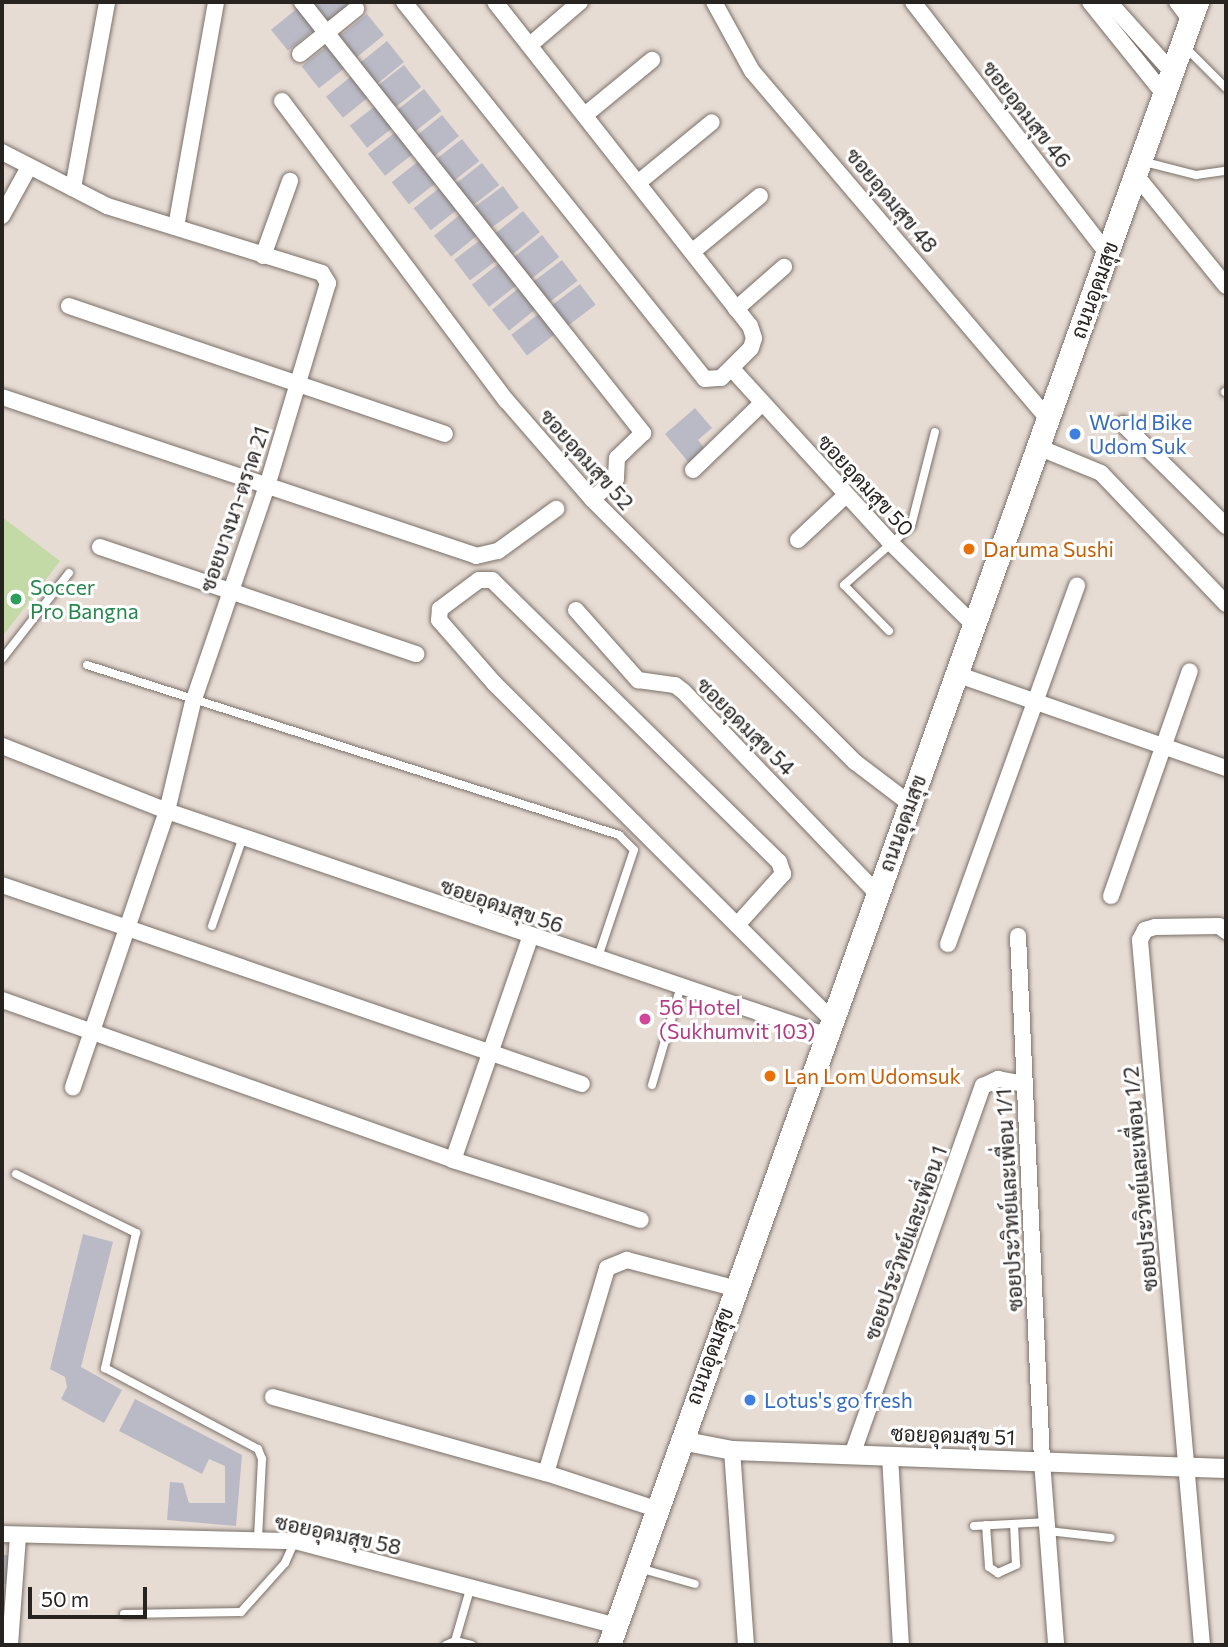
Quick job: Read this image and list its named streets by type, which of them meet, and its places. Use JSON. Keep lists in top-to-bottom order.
{
  "streets": {
    "main road": ["ถนนอุดมสุข"],
    "street": [
      "ซอยอุดมสุข 46",
      "ซอยอุดมสุข 48",
      "ซอยอุดมสุข 52",
      "ซอยอุดมสุข 50",
      "ซอยบางนา-ตราด 21",
      "ซอยอุดมสุข 54",
      "ซอยอุดมสุข 56",
      "ซอยประวิทย์และเพื่อน 1/2",
      "ซอยประวิทย์และเพื่อน 1/1",
      "ซอยประวิทย์และเพื่อน 1",
      "ซอยอุดมสุข 51",
      "ซอยอุดมสุข 58"
    ]
  },
  "crossings": [
    ["ซอยอุดมสุข 46", "ถนนอุดมสุข"],
    ["ซอยอุดมสุข 48", "ถนนอุดมสุข"],
    ["ถนนอุดมสุข", "ซอยอุดมสุข 52"],
    ["ถนนอุดมสุข", "ซอยอุดมสุข 50"],
    ["ถนนอุดมสุข", "ซอยอุดมสุข 54"],
    ["ถนนอุดมสุข", "ซอยอุดมสุข 56"],
    ["ถนนอุดมสุข", "ซอยอุดมสุข 51"],
    ["ถนนอุดมสุข", "ซอยอุดมสุข 58"],
    ["ซอยบางนา-ตราด 21", "ซอยอุดมสุข 56"],
    ["ซอยประวิทย์และเพื่อน 1/2", "ซอยอุดมสุข 51"],
    ["ซอยประวิทย์และเพื่อน 1/1", "ซอยประวิทย์และเพื่อน 1"],
    ["ซอยประวิทย์และเพื่อน 1/1", "ซอยอุดมสุข 51"],
    ["ซอยประวิทย์และเพื่อน 1", "ซอยอุดมสุข 51"]
  ],
  "places": [
    "World Bike Udom Suk",
    "Daruma Sushi",
    "Soccer Pro Bangna",
    "56 Hotel (Sukhumvit 103)",
    "Lan Lom Udomsuk",
    "Lotus's go fresh"
  ],
  "scale_bar": "50 m"
}
